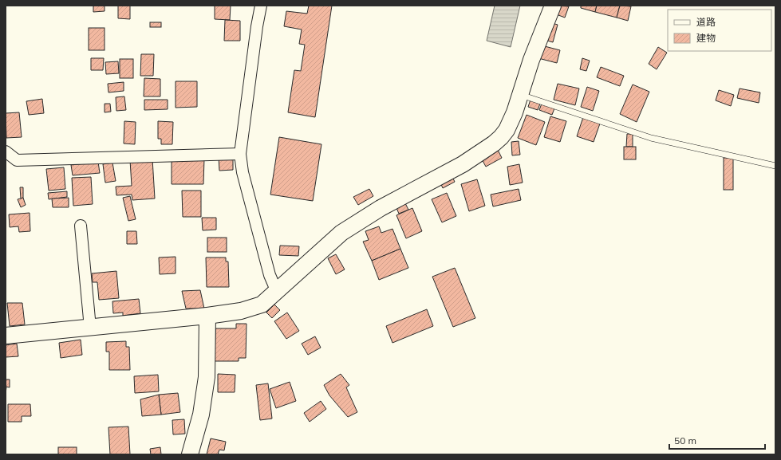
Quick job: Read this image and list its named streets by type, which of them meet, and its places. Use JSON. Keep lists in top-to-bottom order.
{
  "legend": ["道路", "建物"],
  "scale_bar": "50 m"
}
